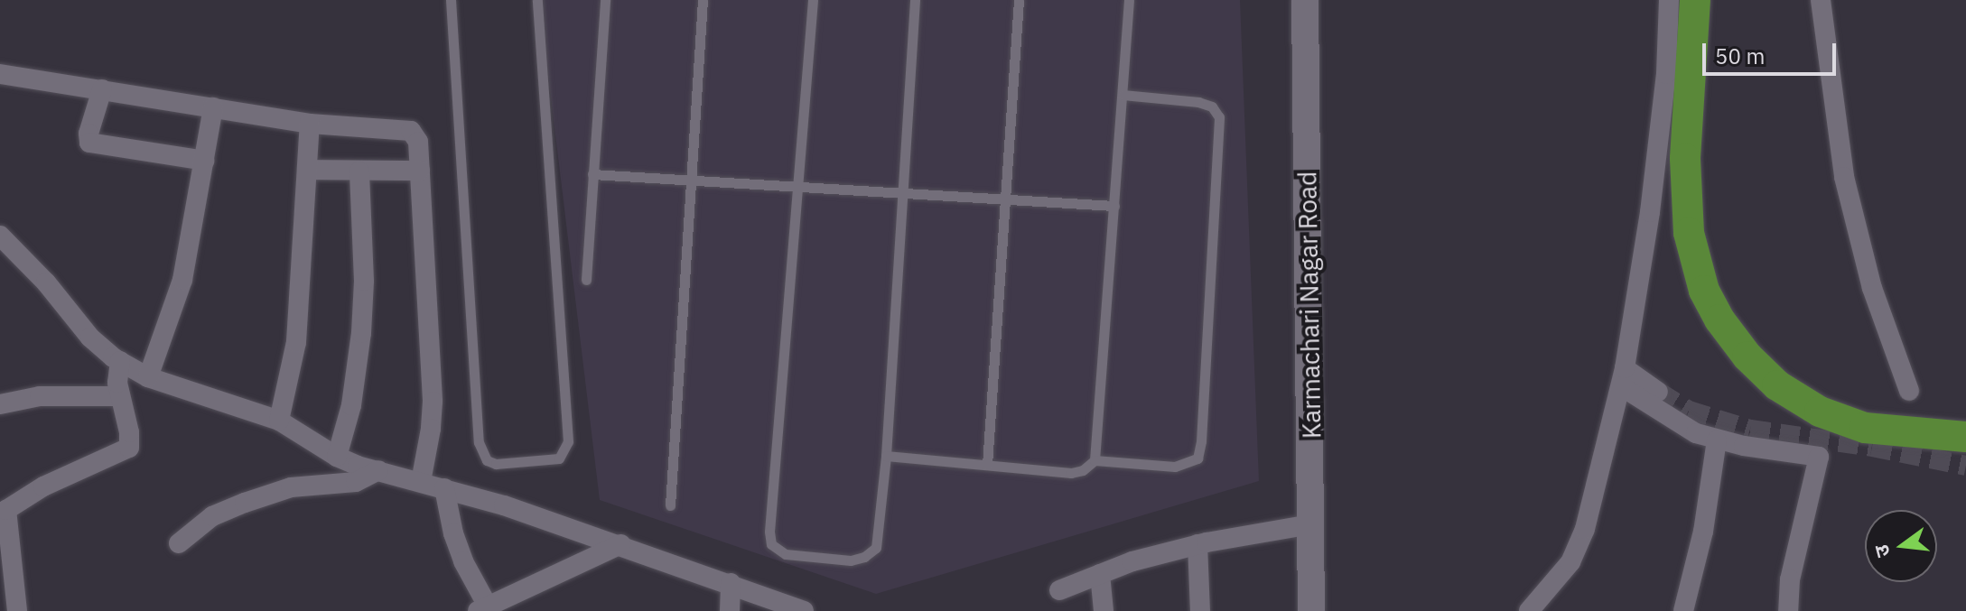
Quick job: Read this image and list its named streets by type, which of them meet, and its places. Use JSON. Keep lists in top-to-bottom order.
{
  "streets": {
    "street": ["Karmachari Nagar Road"]
  },
  "scale_bar": "50 m",
  "north": "left"
}
